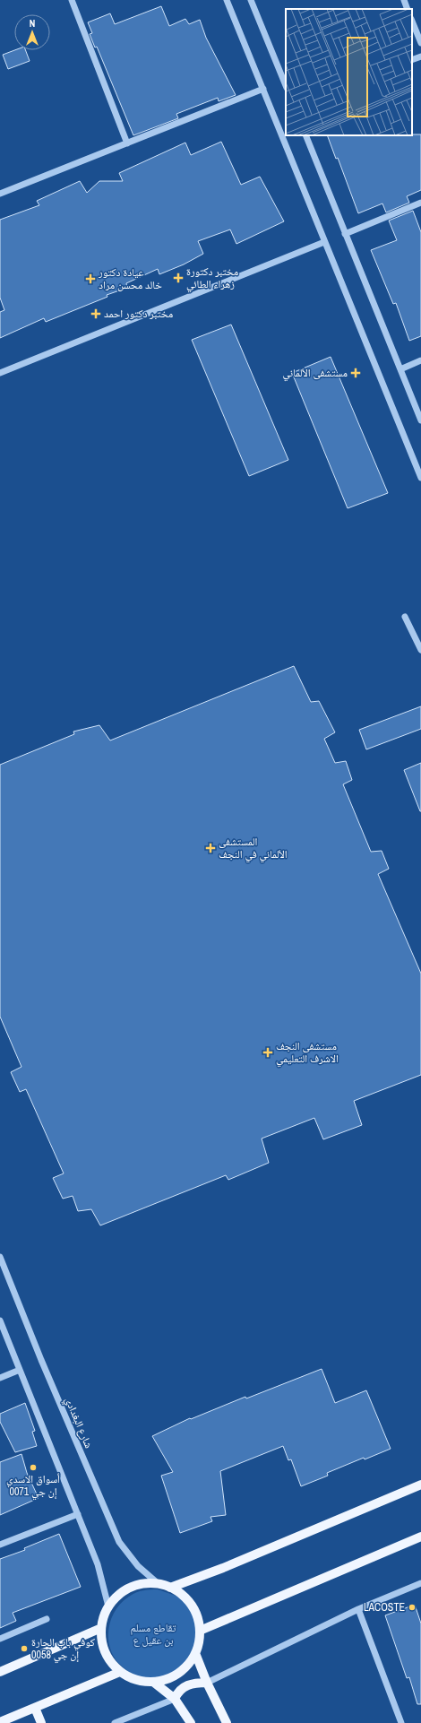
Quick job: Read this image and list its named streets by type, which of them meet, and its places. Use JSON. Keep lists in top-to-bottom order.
{
  "streets": {
    "street": ["شارع البغدادي"]
  },
  "parks": ["تقاطع مسلم بن عقيل ع"],
  "places": {
    "health": [
      "مختبر دكتورة زهراء الطائي",
      "عيادة دكتور خالد محسن مراد",
      "مختبر دكتور احمد",
      "مستشفى الألماني",
      "المستشفى الألماني في النجف",
      "مستشفى النجف الاشرف التعليمي"
    ],
    "other": ["أسواق الاسدي إن جي 0071", "LACOSTE", "كوفي باب الحارة إن جي 0058"]
  },
  "north": "top"
}
